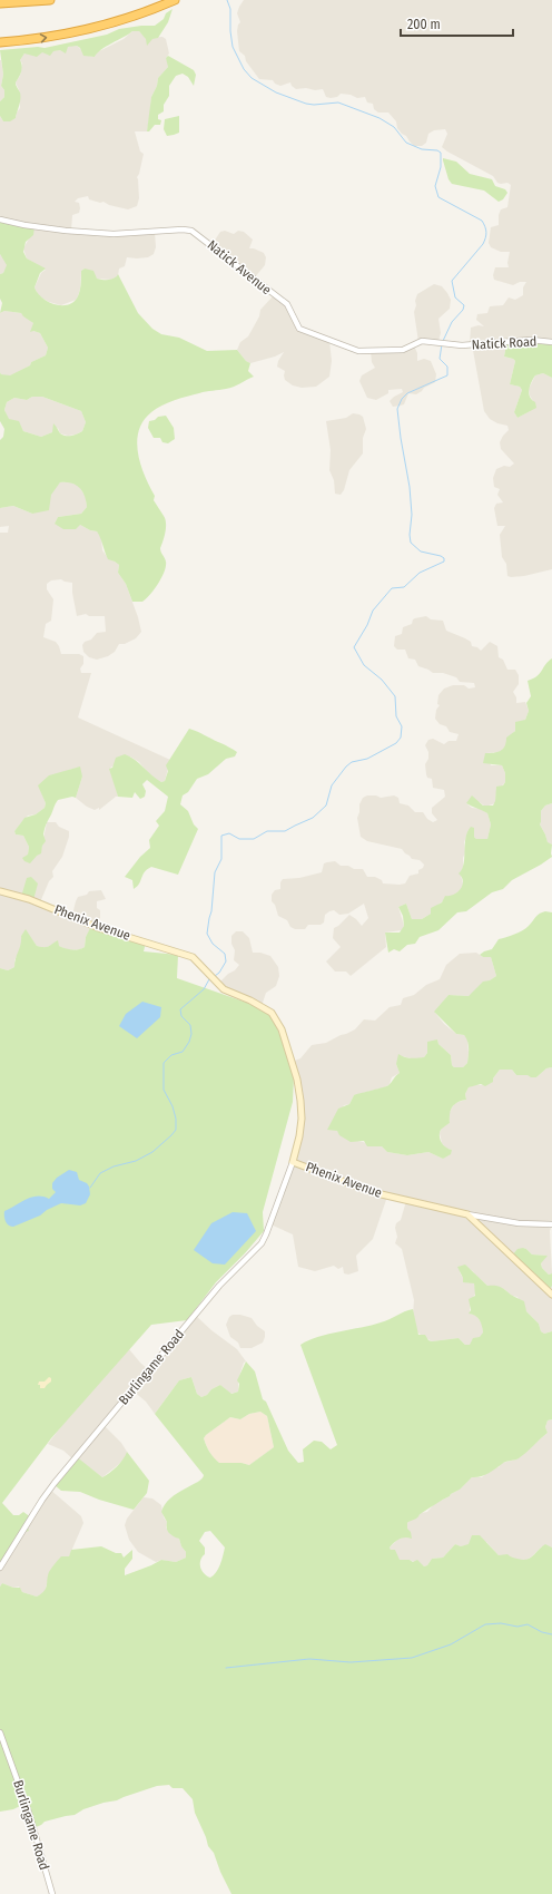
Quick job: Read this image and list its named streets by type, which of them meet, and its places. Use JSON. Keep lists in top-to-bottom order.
{
  "streets": {
    "main road": ["Phenix Avenue"],
    "street": ["Natick Avenue", "Natick Road", "Burlingame Road"]
  },
  "crossings": [
    ["Natick Avenue", "Natick Road"],
    ["Phenix Avenue", "Burlingame Road"]
  ],
  "scale_bar": "200 m"
}
